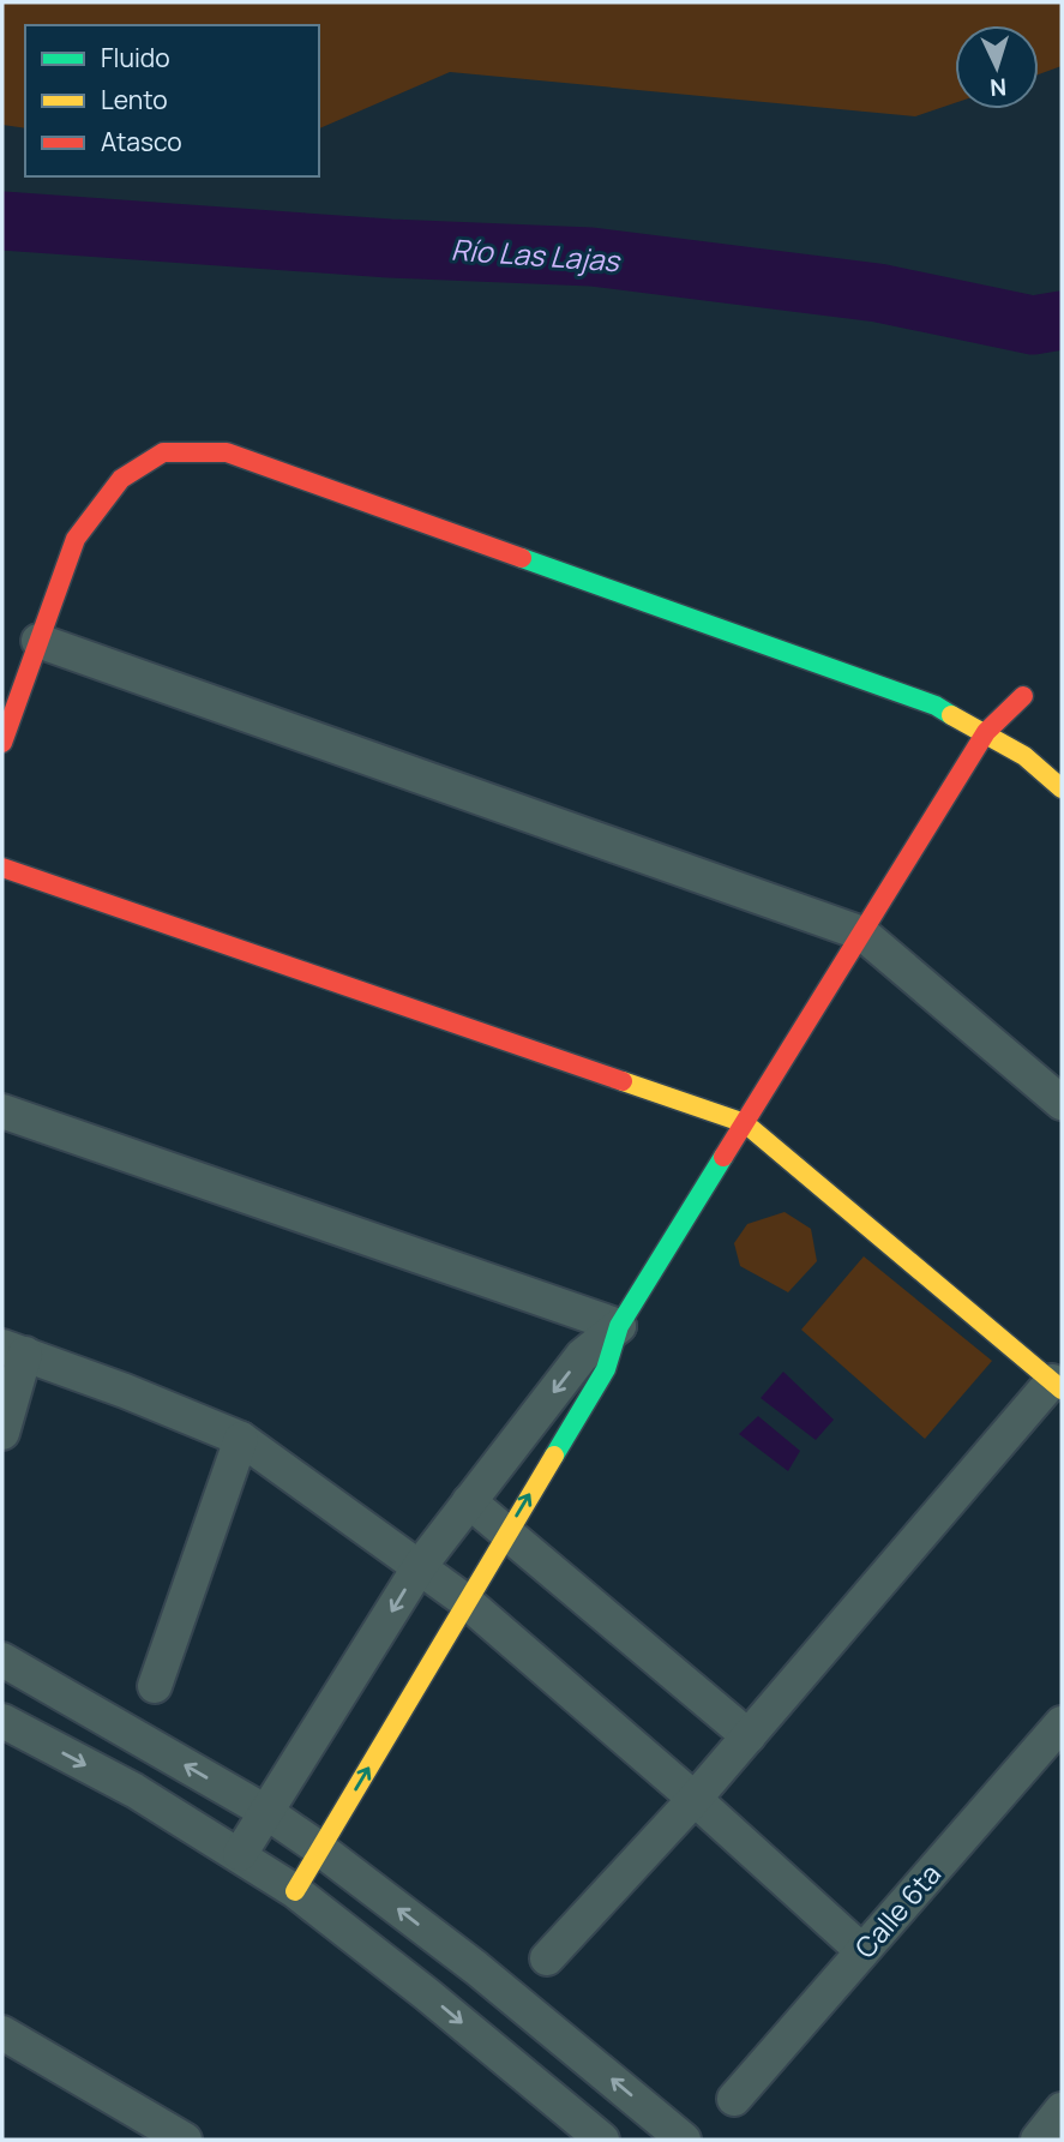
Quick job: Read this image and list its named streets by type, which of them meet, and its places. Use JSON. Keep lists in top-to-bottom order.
{
  "streets": {
    "street": ["Calle 6ta"]
  },
  "water": ["Río Las Lajas"],
  "legend": ["Fluido", "Lento", "Atasco"],
  "north": "bottom"
}
